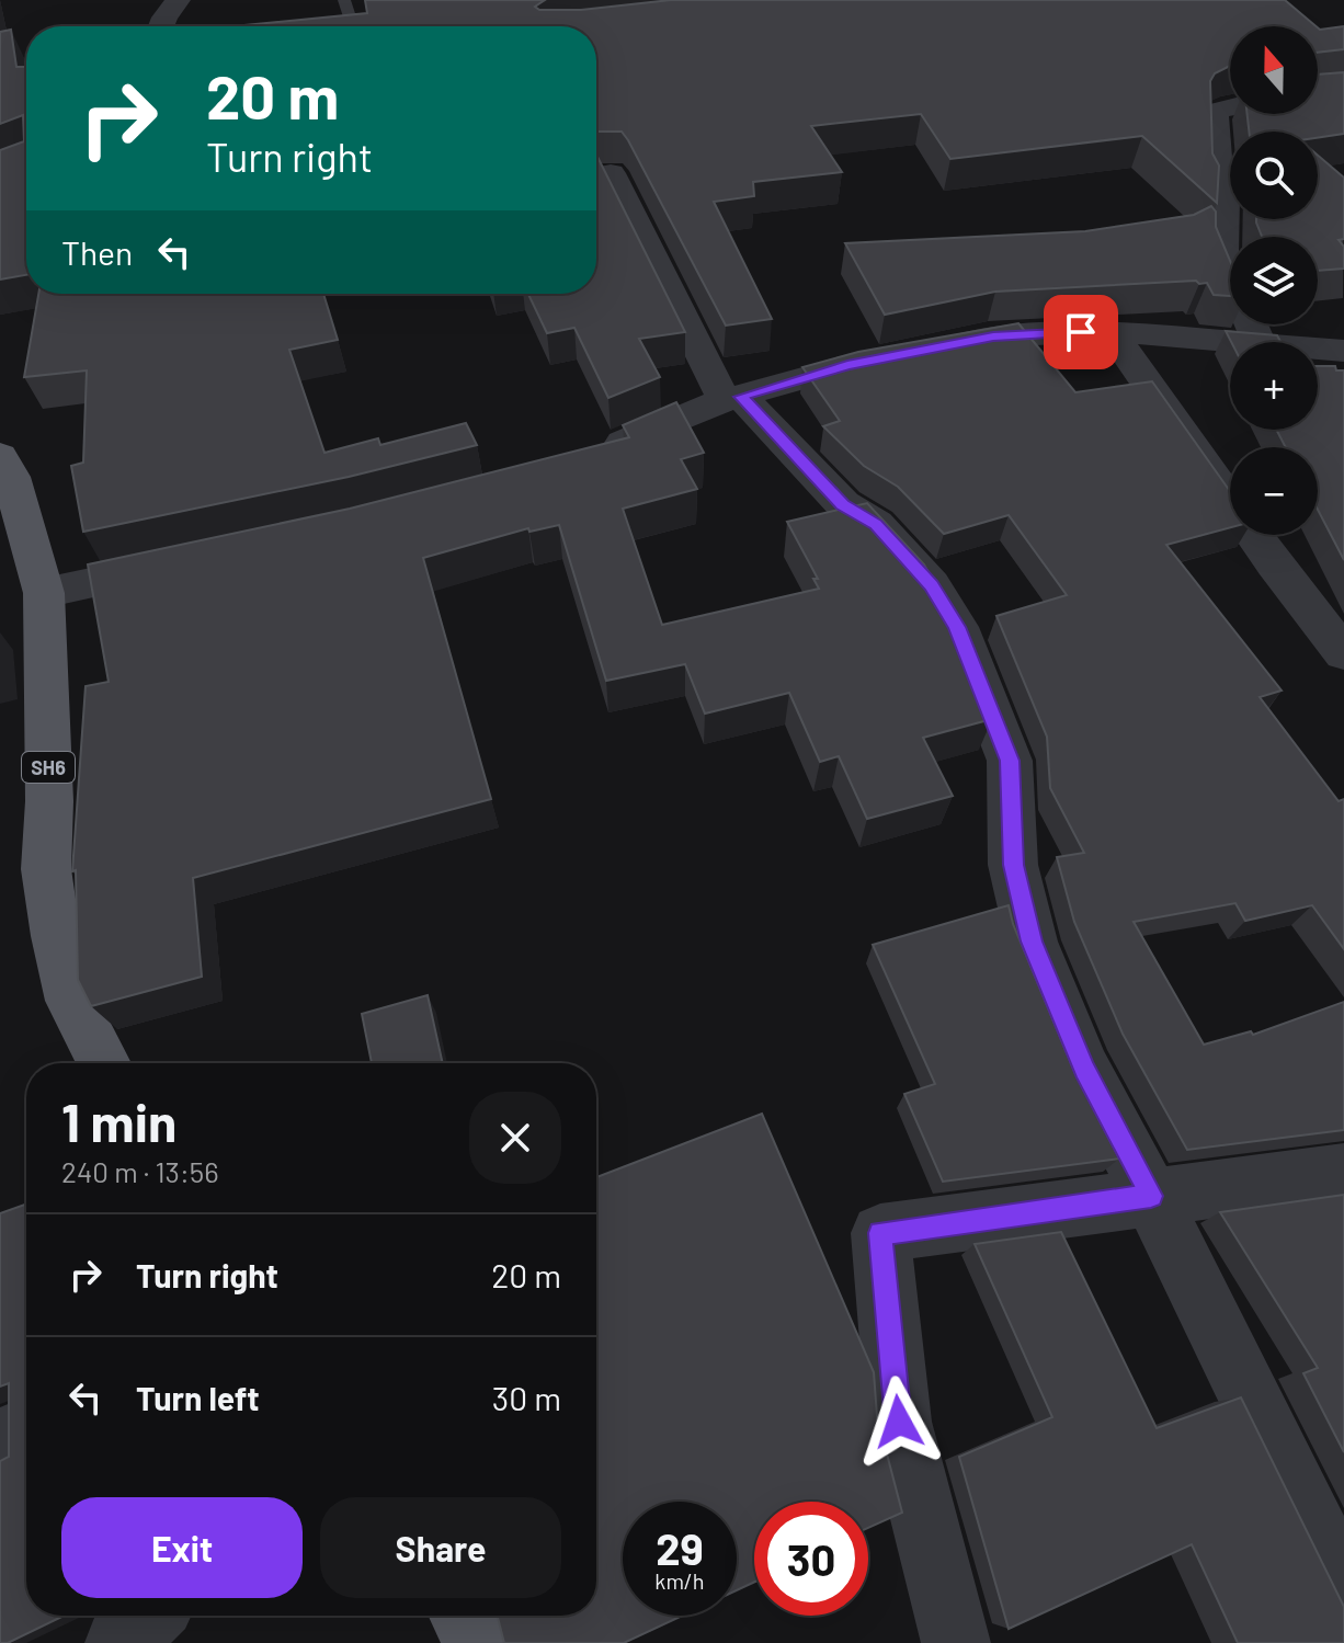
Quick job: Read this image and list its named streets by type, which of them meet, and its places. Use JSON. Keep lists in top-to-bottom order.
{
  "streets": {
    "main road": ["SH6"]
  },
  "north": "top",
  "page": {
    "map_buttons": ["+", "−"],
    "turn": ["20 m", "Turn right"],
    "then": "Then",
    "heading": ["1 min", "240 m · 13:56"],
    "list": [
      {
        "name": "Turn right",
        "value": "20 m"
      },
      {
        "name": "Turn left",
        "value": "30 m"
      }
    ],
    "buttons": ["Exit", "Share"],
    "speed": "29 km/h",
    "limit": "30"
  }
}
